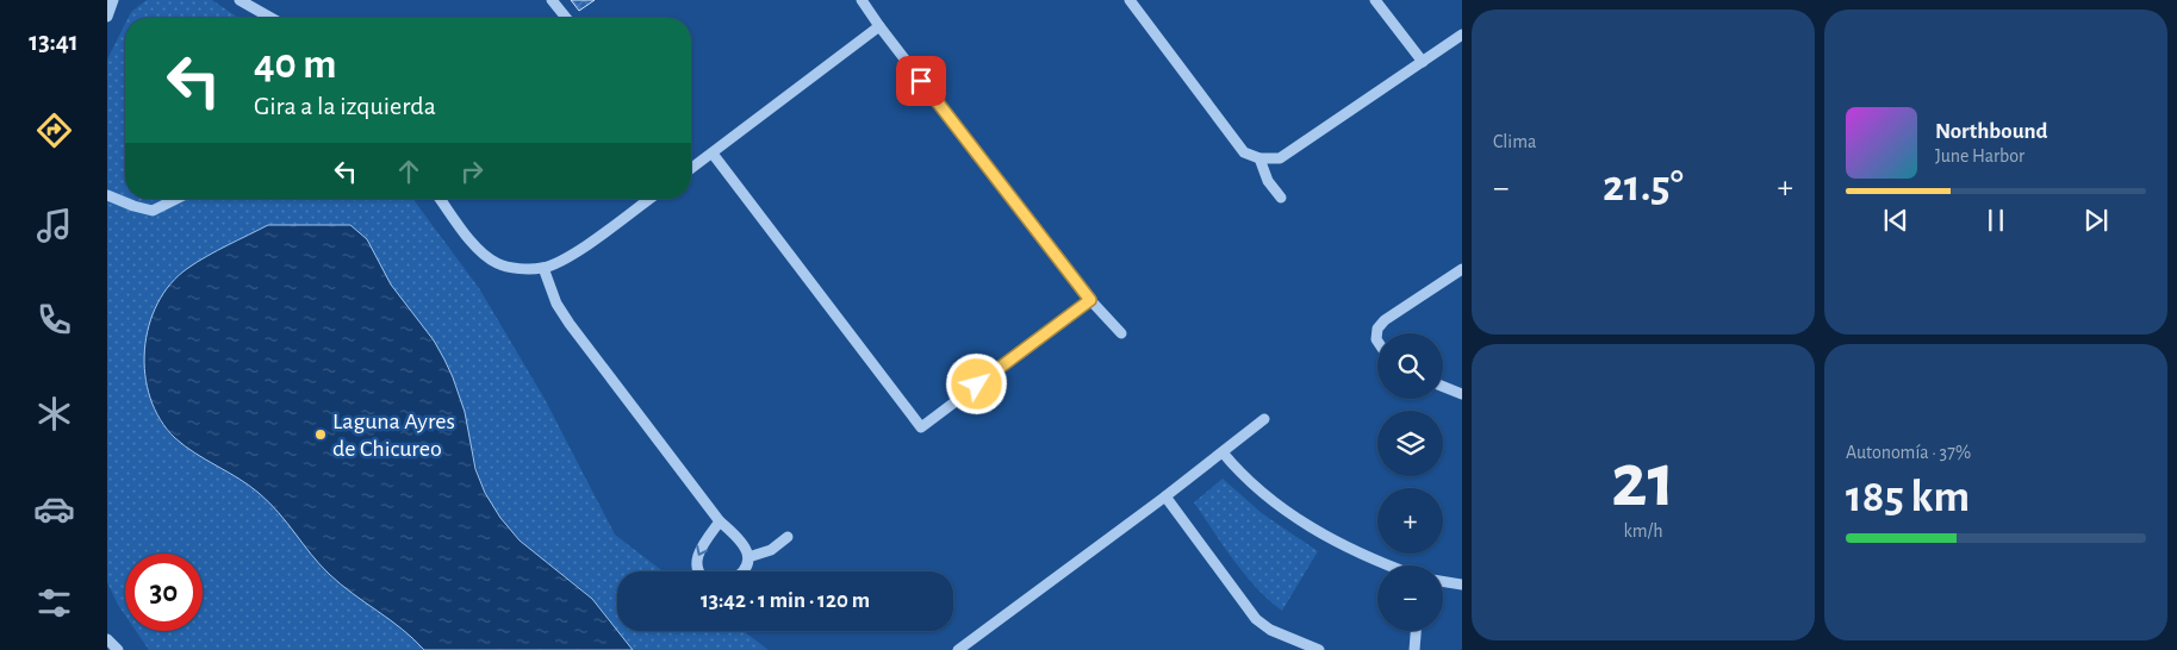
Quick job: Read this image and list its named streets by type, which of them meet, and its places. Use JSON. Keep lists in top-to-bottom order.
{
  "places": ["Laguna Ayres de Chicureo"],
  "page": {
    "tabs": "13:41",
    "tile": [
      "Clima",
      ["21", "km/h"],
      ["Autonomía · 37%", "185 km"]
    ],
    "turn": ["40 m", "Gira a la izquierda"],
    "song": ["Northbound", "June Harbor"],
    "heat": ["−", "21.5°", "+"],
    "map_buttons": ["+", "−"],
    "limit": "30",
    "trip": "13:42 · 1 min · 120 m"
  }
}
